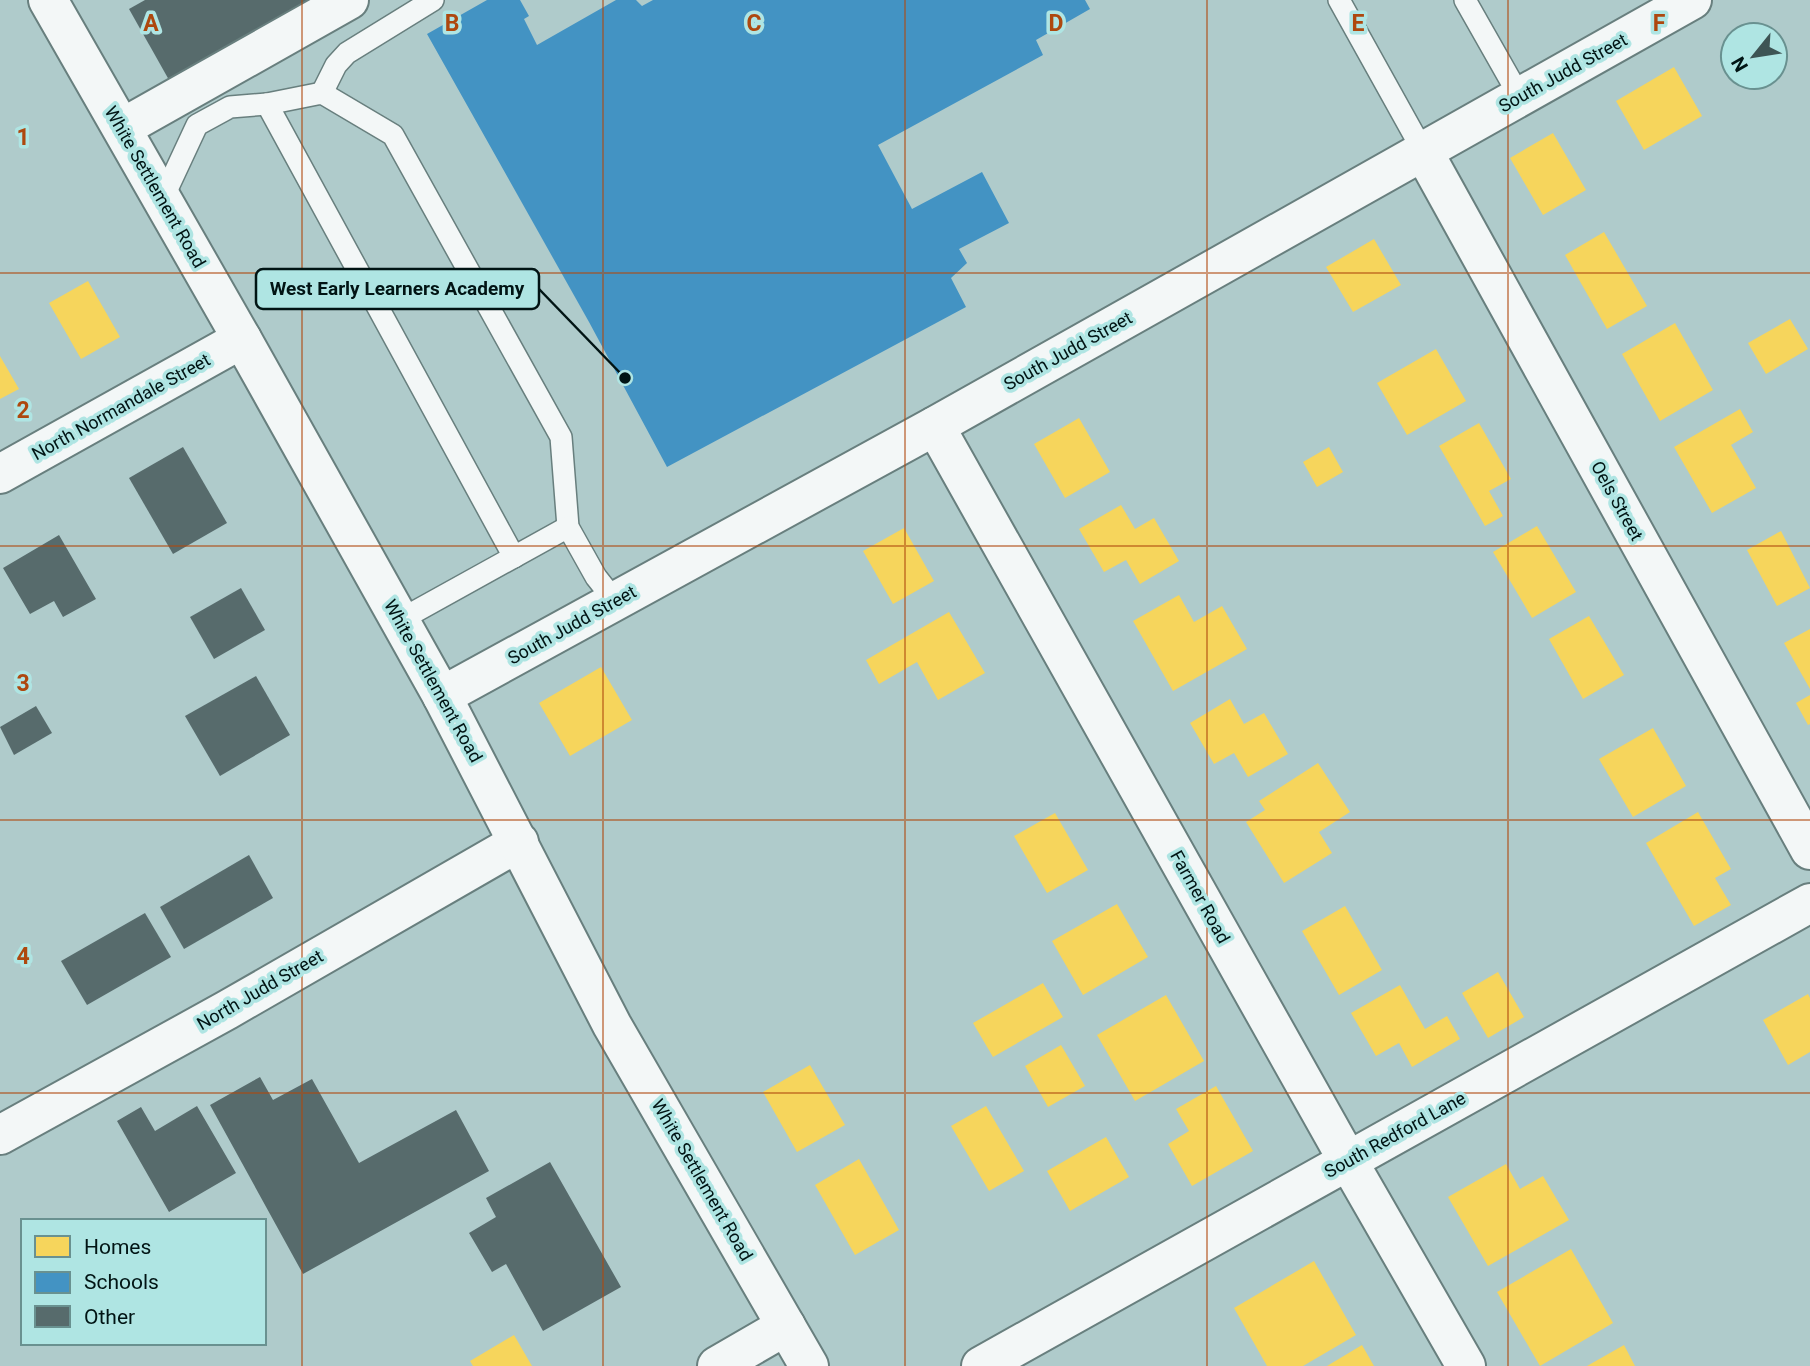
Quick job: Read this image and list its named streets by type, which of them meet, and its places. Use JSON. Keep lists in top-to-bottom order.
{
  "streets": {
    "street": [
      "South Judd Street",
      "White Settlement Road",
      "North Normandale Street",
      "Oels Street",
      "Farmer Road",
      "North Judd Street",
      "South Redford Lane"
    ]
  },
  "crossings": [
    ["South Judd Street", "White Settlement Road"],
    ["South Judd Street", "Oels Street"],
    ["South Judd Street", "Farmer Road"],
    ["White Settlement Road", "North Normandale Street"],
    ["White Settlement Road", "North Judd Street"],
    ["Farmer Road", "South Redford Lane"]
  ],
  "places": ["West Early Learners Academy"],
  "legend": ["Homes", "Schools", "Other"],
  "north": "bottom left",
  "grid": {
    "columns": [
      "A",
      "B",
      "C",
      "D",
      "E",
      "F"
    ],
    "rows": [
      "1",
      "2",
      "3",
      "4"
    ]
  }
}
